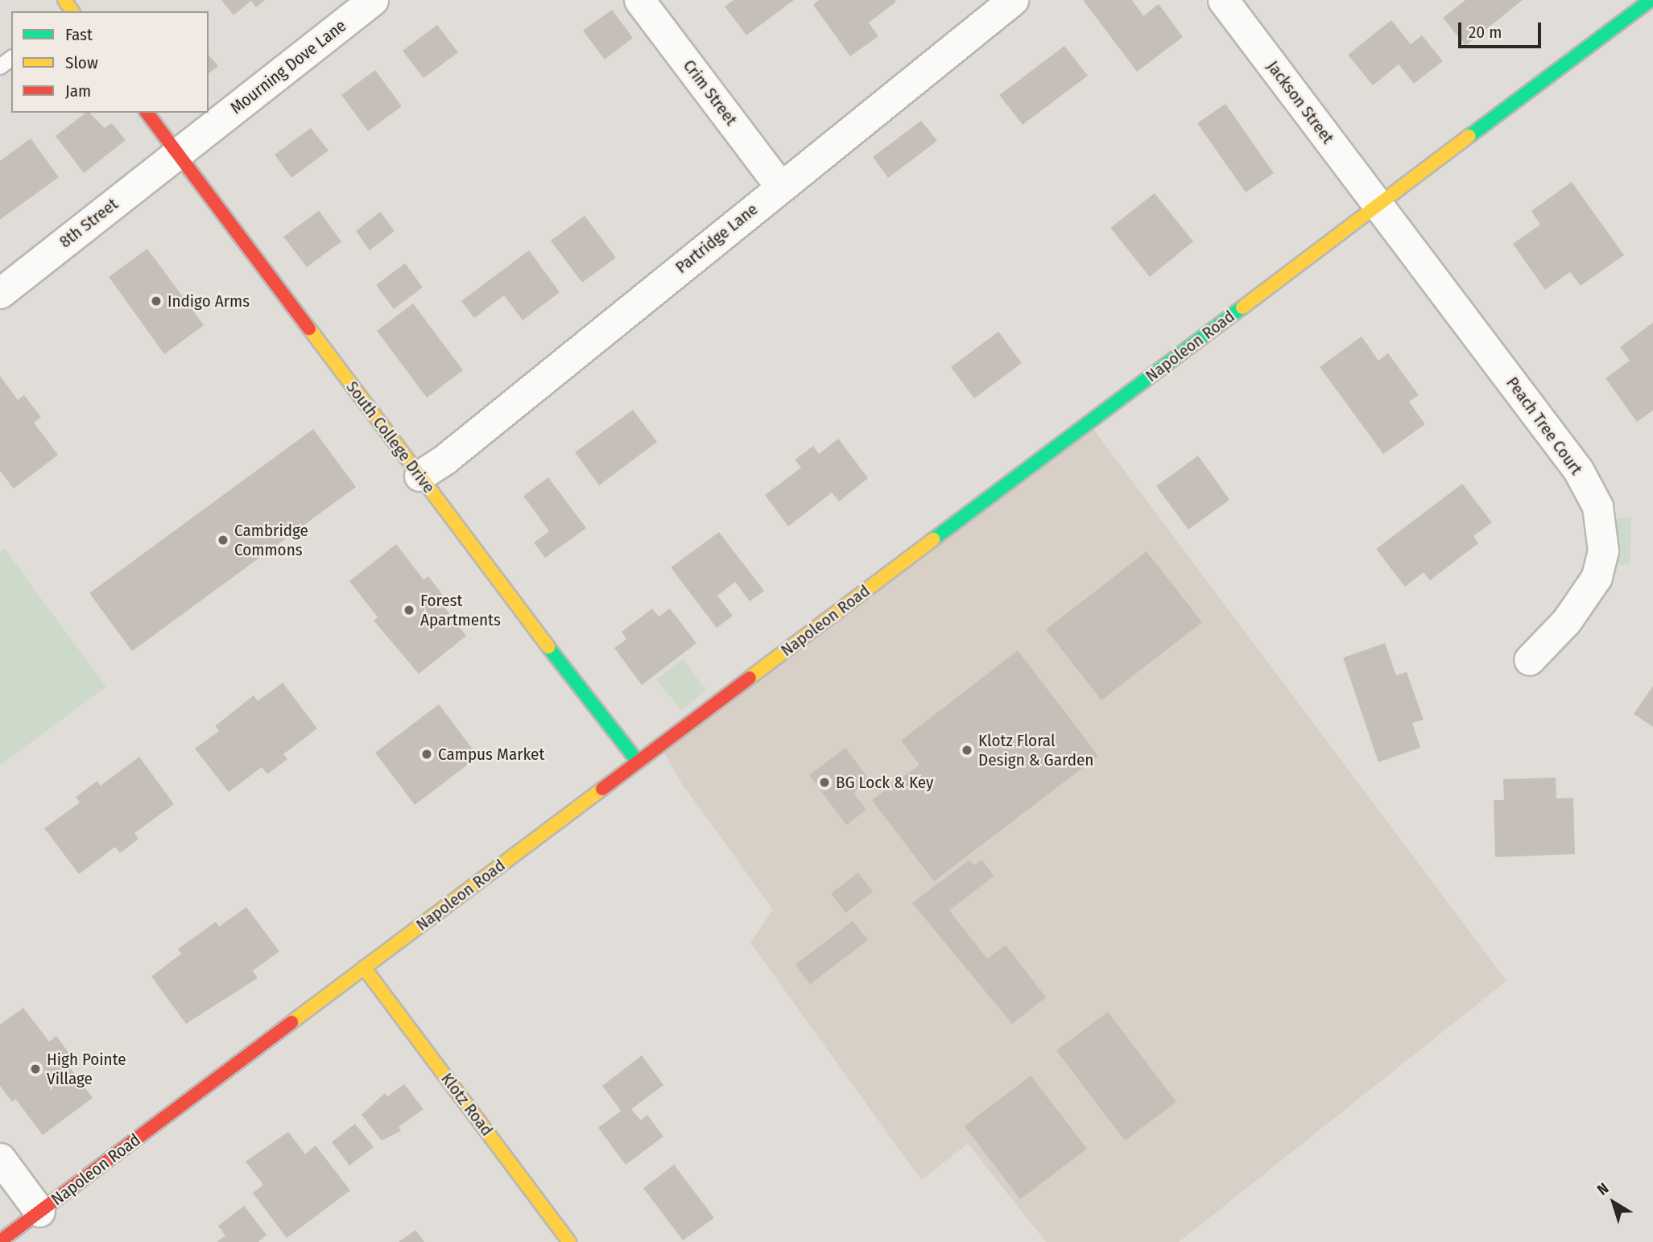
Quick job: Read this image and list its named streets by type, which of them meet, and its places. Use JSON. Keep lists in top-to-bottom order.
{
  "streets": {
    "main road": ["Napoleon Road", "South College Drive", "Klotz Road"],
    "street": [
      "Mourning Dove Lane",
      "Crim Street",
      "Jackson Street",
      "8th Street",
      "Partridge Lane",
      "Peach Tree Court"
    ]
  },
  "crossings": [
    ["Mourning Dove Lane", "8th Street"],
    ["Mourning Dove Lane", "South College Drive"],
    ["Crim Street", "Partridge Lane"],
    ["Jackson Street", "Napoleon Road"],
    ["Jackson Street", "Peach Tree Court"],
    ["8th Street", "South College Drive"],
    ["Partridge Lane", "South College Drive"],
    ["Napoleon Road", "Peach Tree Court"],
    ["Napoleon Road", "South College Drive"],
    ["Napoleon Road", "Klotz Road"]
  ],
  "places": [
    "Indigo Arms",
    "Cambridge Commons",
    "Forest Apartments",
    "Klotz Floral Design & Garden",
    "Campus Market",
    "BG Lock & Key",
    "High Pointe Village"
  ],
  "legend": ["Fast", "Slow", "Jam"],
  "scale_bar": "20 m",
  "north": "top left"
}
